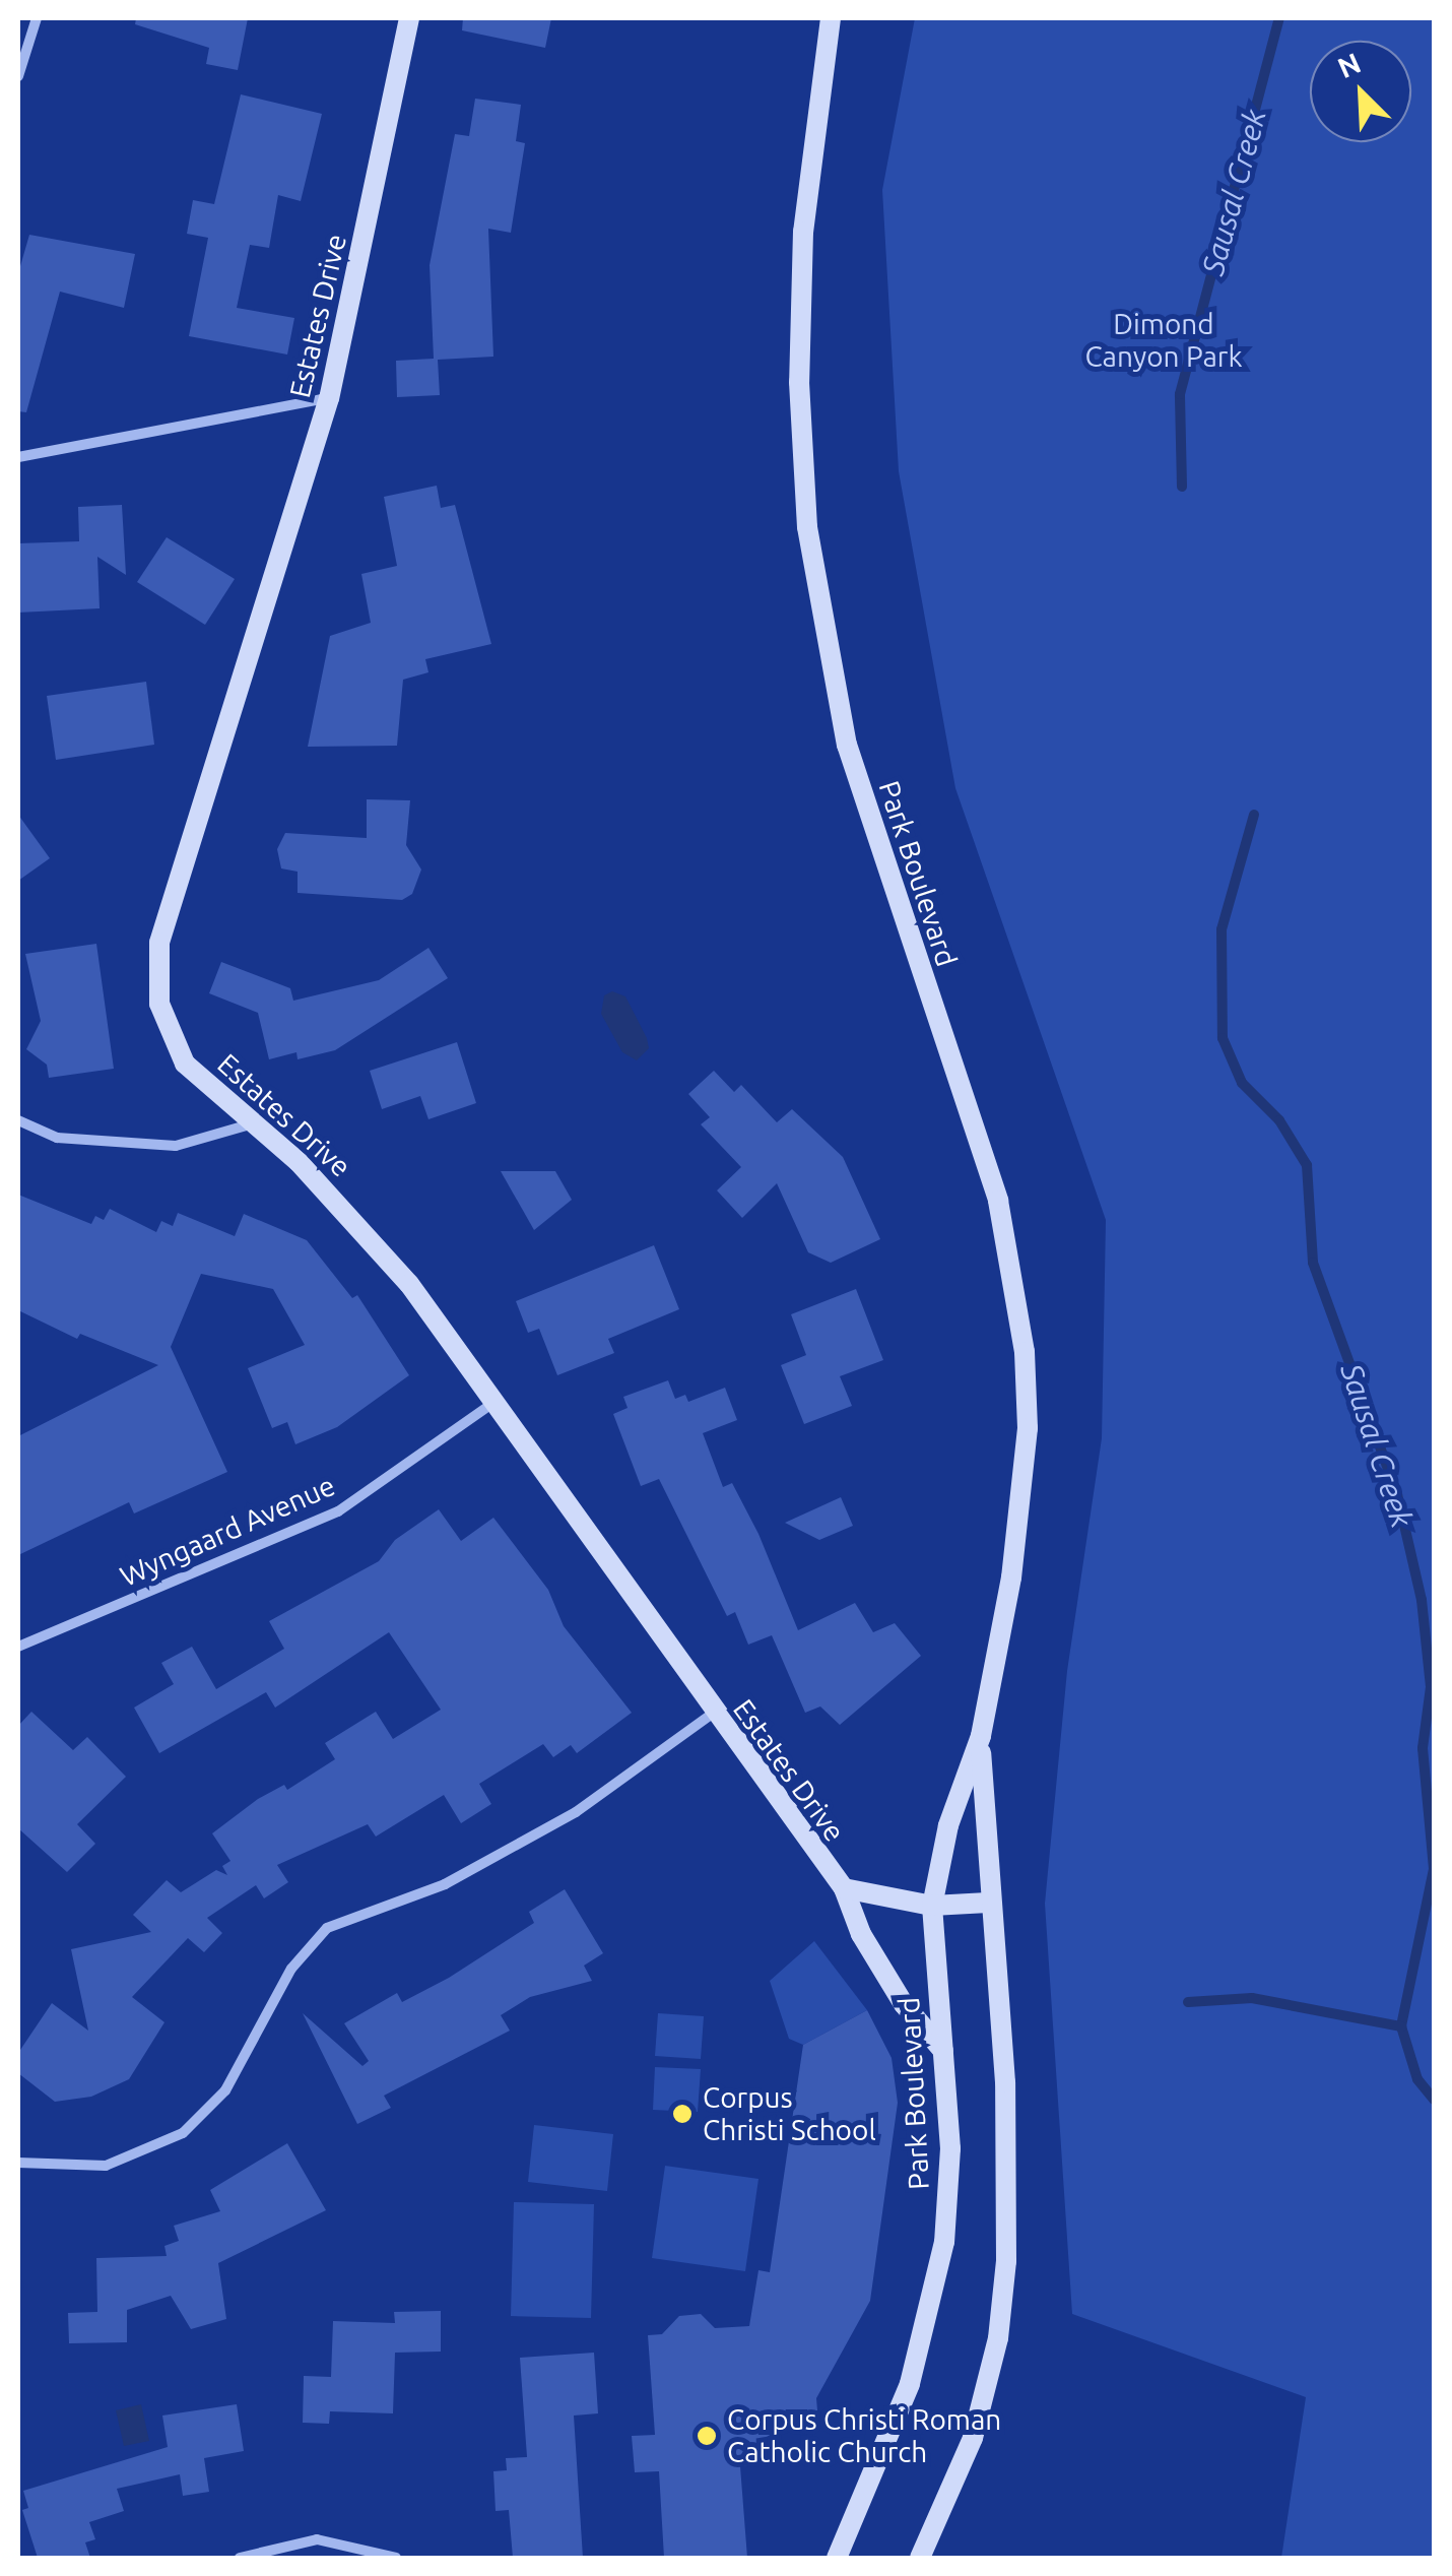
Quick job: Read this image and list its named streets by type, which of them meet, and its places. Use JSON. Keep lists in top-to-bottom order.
{
  "streets": {
    "main road": ["Estates Drive", "Park Boulevard"],
    "street": ["Wyngaard Avenue"]
  },
  "crossings": [
    ["Estates Drive", "Park Boulevard"],
    ["Estates Drive", "Wyngaard Avenue"]
  ],
  "water": ["Sausal Creek"],
  "parks": ["Dimond Canyon Park"],
  "places": ["Corpus Christi School", "Corpus Christi Roman Catholic Church"],
  "north": "top left"
}
